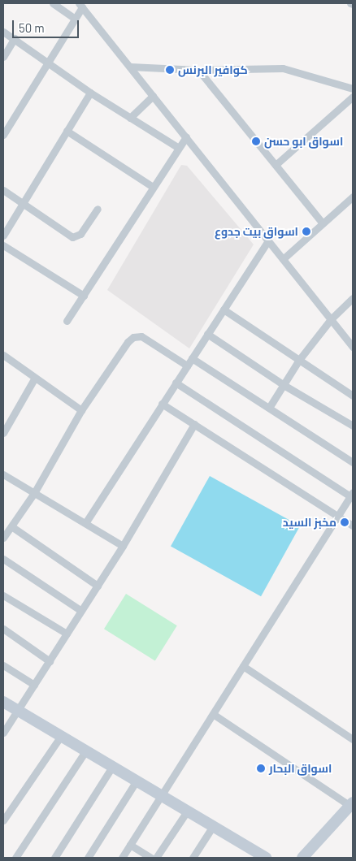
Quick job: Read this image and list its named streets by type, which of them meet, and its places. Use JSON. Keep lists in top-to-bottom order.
{
  "places": [
    "كوافير البرنس",
    "اسواق ابو حسن",
    "اسواق بيت جدوع",
    "مخبز السيد",
    "اسواق البحار"
  ],
  "scale_bar": "50 m"
}
